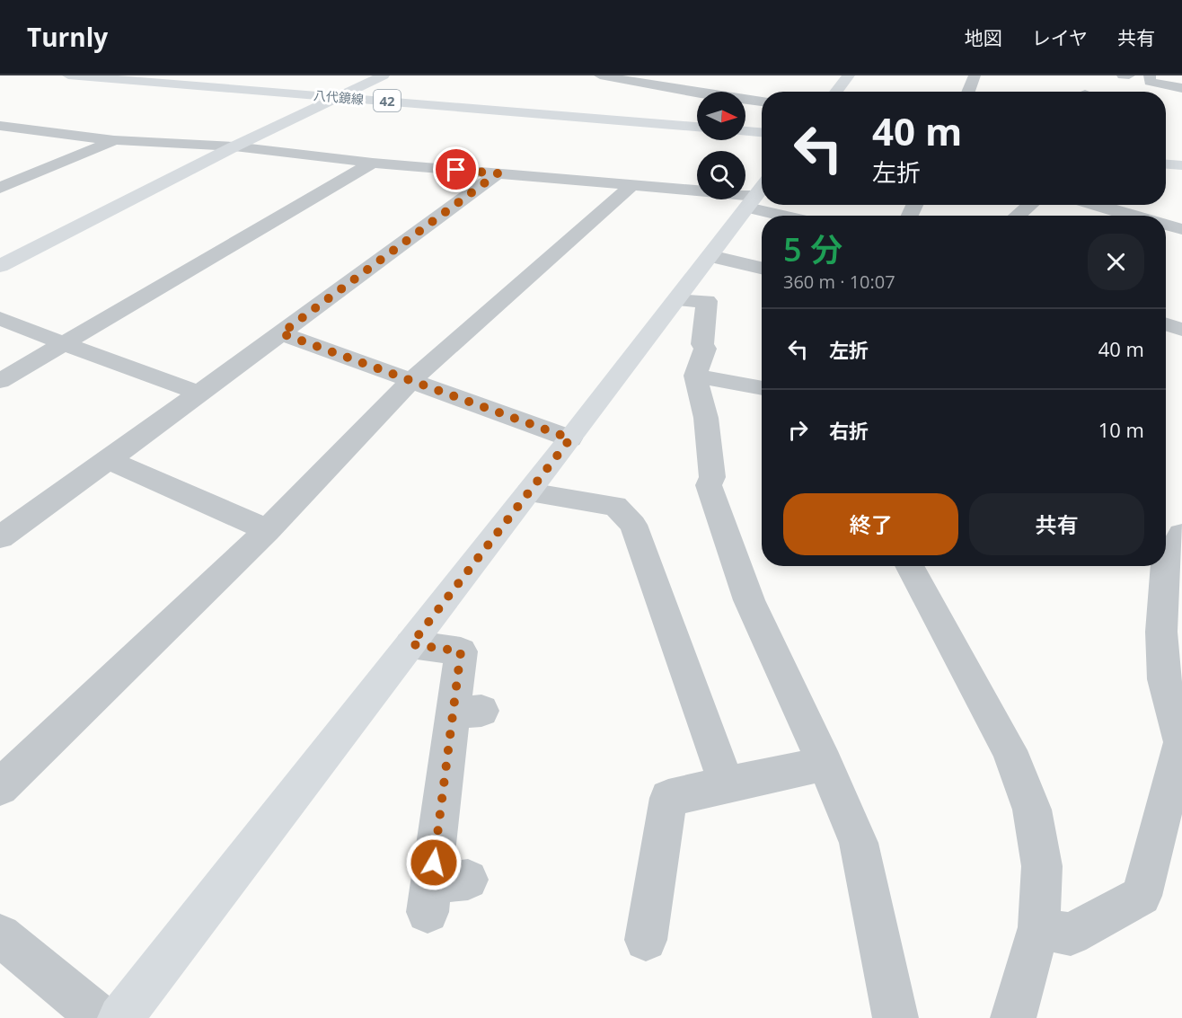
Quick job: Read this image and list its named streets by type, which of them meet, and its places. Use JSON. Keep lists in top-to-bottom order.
{
  "streets": {
    "street": ["八代鏡線", "42"]
  },
  "north": "right",
  "page": {
    "header": "Turnly",
    "nav": ["地図", "レイヤ", "共有"],
    "turn": ["40 m", "左折"],
    "heading": ["5 分", "360 m · 10:07"],
    "list": [
      {
        "name": "左折",
        "value": "40 m"
      },
      {
        "name": "右折",
        "value": "10 m"
      }
    ],
    "buttons": ["終了", "共有"]
  }
}
